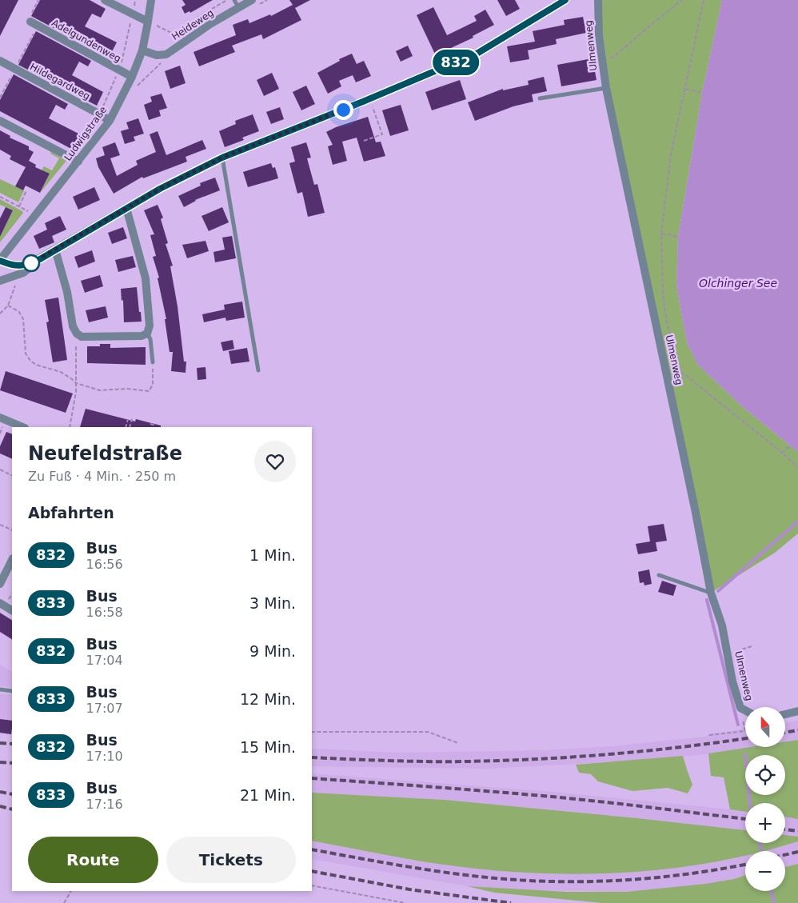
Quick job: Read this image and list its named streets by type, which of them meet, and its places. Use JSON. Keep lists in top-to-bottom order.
{
  "streets": {
    "street": [
      "Heideweg",
      "Adelgundenweg",
      "Ulmenweg",
      "Hildegardweg",
      "Ludwigstraße"
    ]
  },
  "crossings": [
    ["Heideweg", "Ludwigstraße"],
    ["Adelgundenweg", "Ludwigstraße"],
    ["Hildegardweg", "Ludwigstraße"]
  ],
  "water": ["Olchinger See"],
  "lines": ["bus line 832"],
  "north": "top",
  "page": {
    "on_map": "832",
    "heading": [
      ["Neufeldstraße", "Zu Fuß · 4 Min. · 250 m"],
      "Abfahrten"
    ],
    "list": [
      {
        "mark": "832",
        "name": "Bus",
        "note": "16:56",
        "value": "1 Min."
      },
      {
        "mark": "833",
        "name": "Bus",
        "note": "16:58",
        "value": "3 Min."
      },
      {
        "mark": "832",
        "name": "Bus",
        "note": "17:04",
        "value": "9 Min."
      },
      {
        "mark": "833",
        "name": "Bus",
        "note": "17:07",
        "value": "12 Min."
      },
      {
        "mark": "832",
        "name": "Bus",
        "note": "17:10",
        "value": "15 Min."
      },
      {
        "mark": "833",
        "name": "Bus",
        "note": "17:16",
        "value": "21 Min."
      }
    ],
    "map_buttons": ["+", "−"],
    "buttons": ["Route", "Tickets"]
  }
}
